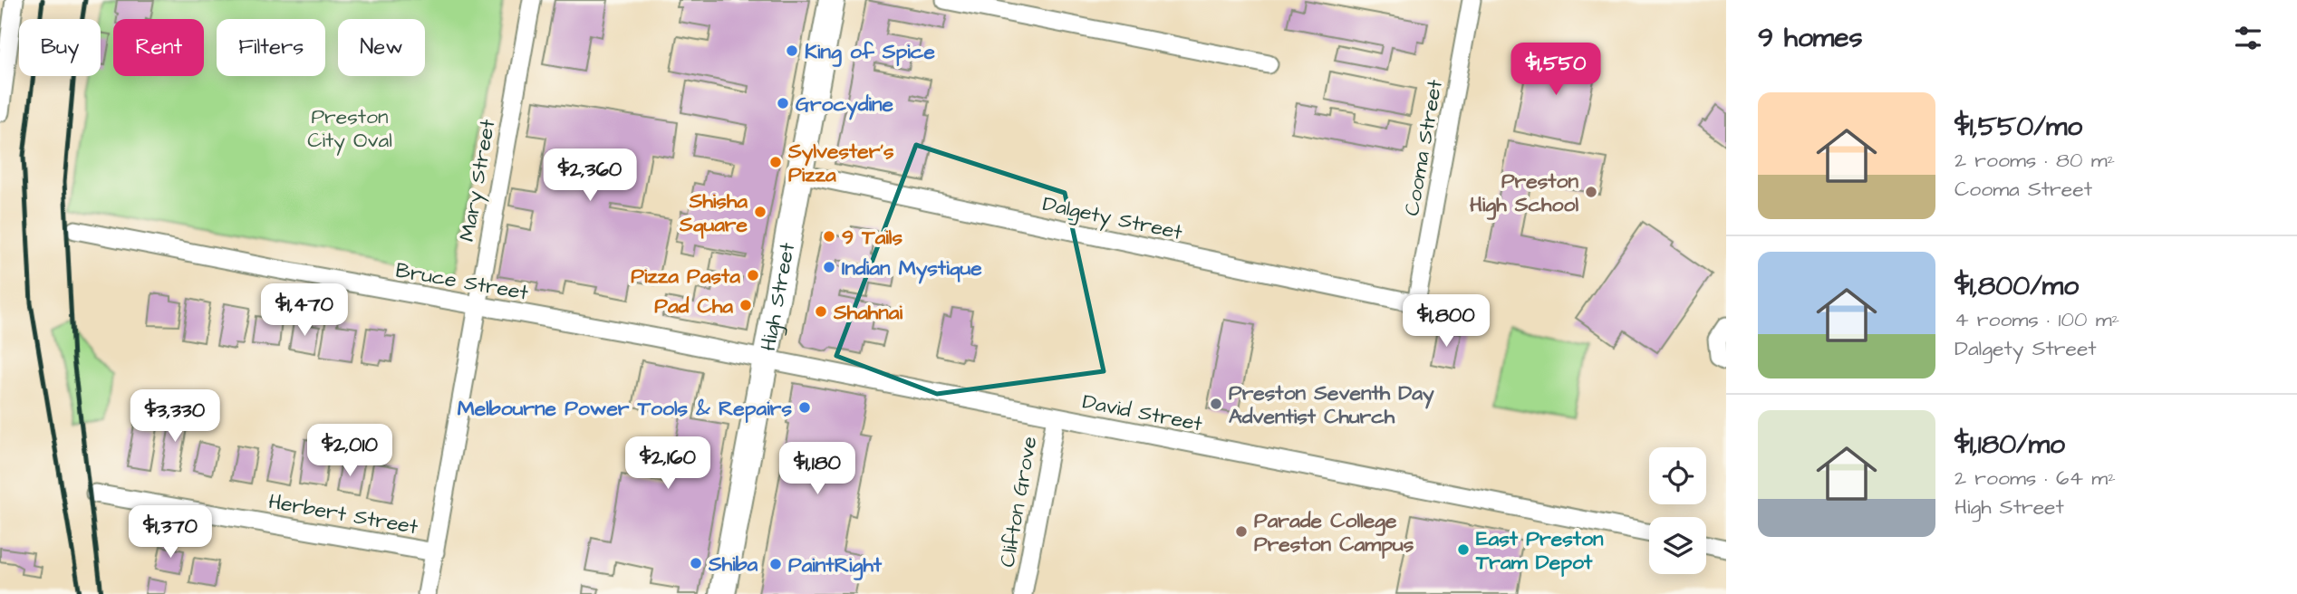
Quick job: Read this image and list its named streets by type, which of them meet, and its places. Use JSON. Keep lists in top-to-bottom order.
{
  "streets": {
    "main road": ["High Street"],
    "street": [
      "Cooma Street",
      "Mary Street",
      "Dalgety Street",
      "Bruce Street",
      "David Street",
      "Clifton Grove",
      "Herbert Street"
    ]
  },
  "crossings": [
    ["Cooma Street", "Dalgety Street"],
    ["Mary Street", "Bruce Street"],
    ["Mary Street", "Herbert Street"],
    ["Dalgety Street", "High Street"],
    ["Bruce Street", "High Street"],
    ["Bruce Street", "David Street"],
    ["High Street", "David Street"],
    ["David Street", "Clifton Grove"]
  ],
  "parks": ["Preston City Oval"],
  "places": [
    "King of Spice",
    "Grocydine",
    "Sylvester’s Pizza",
    "Preston High School",
    "Shisha Square",
    "9 Tails",
    "Indian Mystique",
    "Pizza Pasta",
    "Pad Cha",
    "Shahnai",
    "Preston Seventh Day Adventist Church",
    "Melbourne Power Tools & Repairs",
    "Parade College Preston Campus",
    "East Preston Tram Depot",
    "Shiba",
    "PaintRight"
  ],
  "page": {
    "heading": "9 homes",
    "chip": [
      "Buy",
      "Rent",
      "Filters",
      "New"
    ],
    "price": [
      "$1,550",
      "$2,360",
      "$1,470",
      "$1,800",
      "$3,330",
      "$2,010",
      "$2,160",
      "$1,180",
      "$1,370"
    ],
    "list": [
      {
        "name": "$1,550/mo",
        "note": "2 rooms · 80 m² · Cooma Street"
      },
      {
        "name": "$1,800/mo",
        "note": "4 rooms · 100 m² · Dalgety Street"
      },
      {
        "name": "$1,180/mo",
        "note": "2 rooms · 64 m² · High Street"
      }
    ]
  }
}
